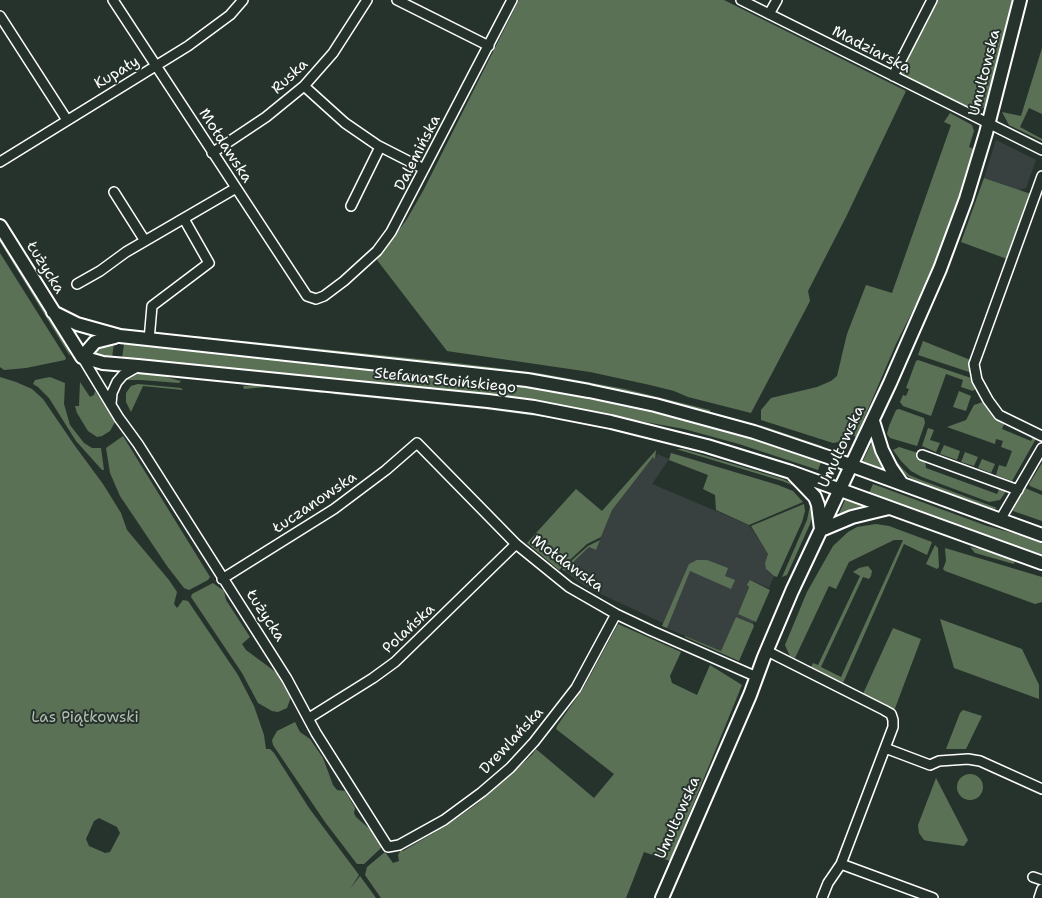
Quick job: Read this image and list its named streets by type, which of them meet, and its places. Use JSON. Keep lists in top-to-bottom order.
{
  "streets": {
    "street": [
      "Madziarska",
      "Kupały",
      "Umultowska",
      "Ruska",
      "Mołdawska",
      "Dalemińska",
      "Łużycka",
      "Stefana Stoińskiego",
      "Łuczanowska",
      "Polańska",
      "Drewlańska"
    ]
  },
  "crossings": [
    ["Madziarska", "Umultowska"],
    ["Kupały", "Mołdawska"],
    ["Umultowska", "Mołdawska"],
    ["Umultowska", "Stefana Stoińskiego"],
    ["Ruska", "Mołdawska"],
    ["Mołdawska", "Dalemińska"],
    ["Mołdawska", "Łuczanowska"],
    ["Mołdawska", "Polańska"],
    ["Mołdawska", "Drewlańska"],
    ["Łużycka", "Stefana Stoińskiego"],
    ["Łużycka", "Łuczanowska"],
    ["Łużycka", "Polańska"],
    ["Łużycka", "Drewlańska"]
  ],
  "parks": ["Las Piątkowski"]
}
